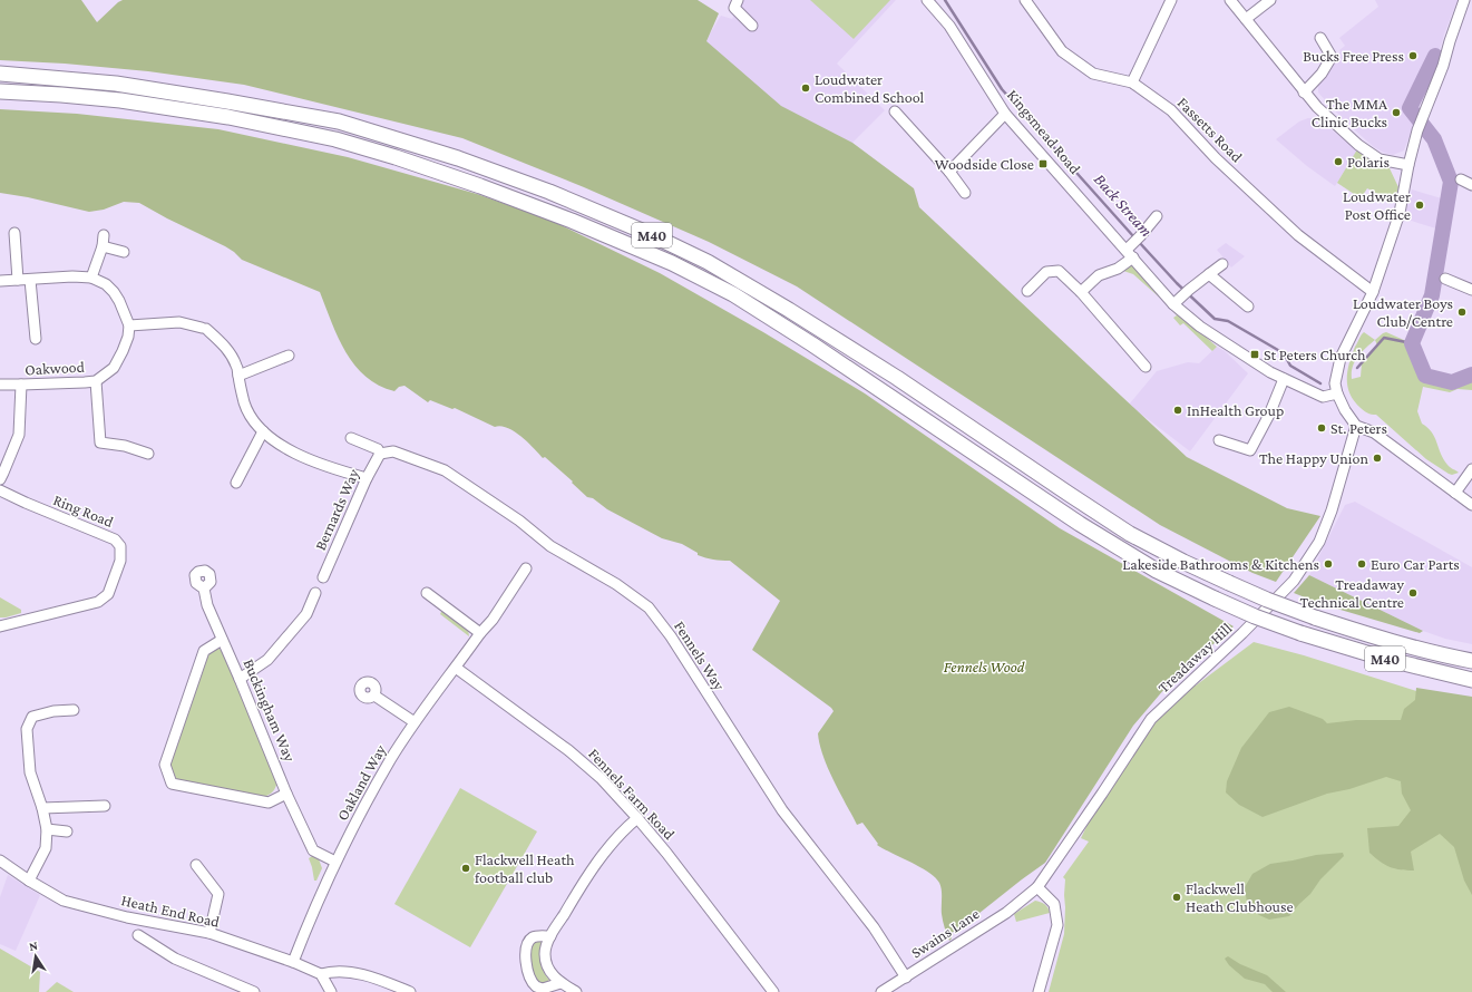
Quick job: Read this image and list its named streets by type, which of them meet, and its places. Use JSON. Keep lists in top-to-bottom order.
{
  "streets": {
    "highway": ["M40"],
    "street": [
      "Fassetts Road",
      "Kingsmead Road",
      "Oakwood",
      "Bernards Way",
      "Ring Road",
      "Fennels Way",
      "Treadaway Hill",
      "Buckingham Way",
      "Oakland Way",
      "Fennels Farm Road",
      "Heath End Road",
      "Swains Lane"
    ]
  },
  "crossings": [
    ["Bernards Way", "Fennels Way"],
    ["Fennels Way", "Swains Lane"],
    ["Treadaway Hill", "Swains Lane"],
    ["Buckingham Way", "Oakland Way"],
    ["Oakland Way", "Fennels Farm Road"],
    ["Oakland Way", "Heath End Road"]
  ],
  "water": ["Back Stream"],
  "parks": ["Fennels Wood"],
  "places": {
    "other": [
      "Bucks Free Press",
      "Loudwater Combined School",
      "The MMA Clinic Bucks",
      "Polaris",
      "Loudwater Post Office",
      "Loudwater Boys Club/Centre",
      "InHealth Group",
      "St. Peters",
      "The Happy Union",
      "Lakeside Bathrooms & Kitchens",
      "Euro Car Parts",
      "Treadaway Technical Centre",
      "Flackwell Heath football club",
      "Flackwell Heath Clubhouse"
    ],
    "transit": ["Woodside Close", "St Peters Church"]
  },
  "north": "top"
}
